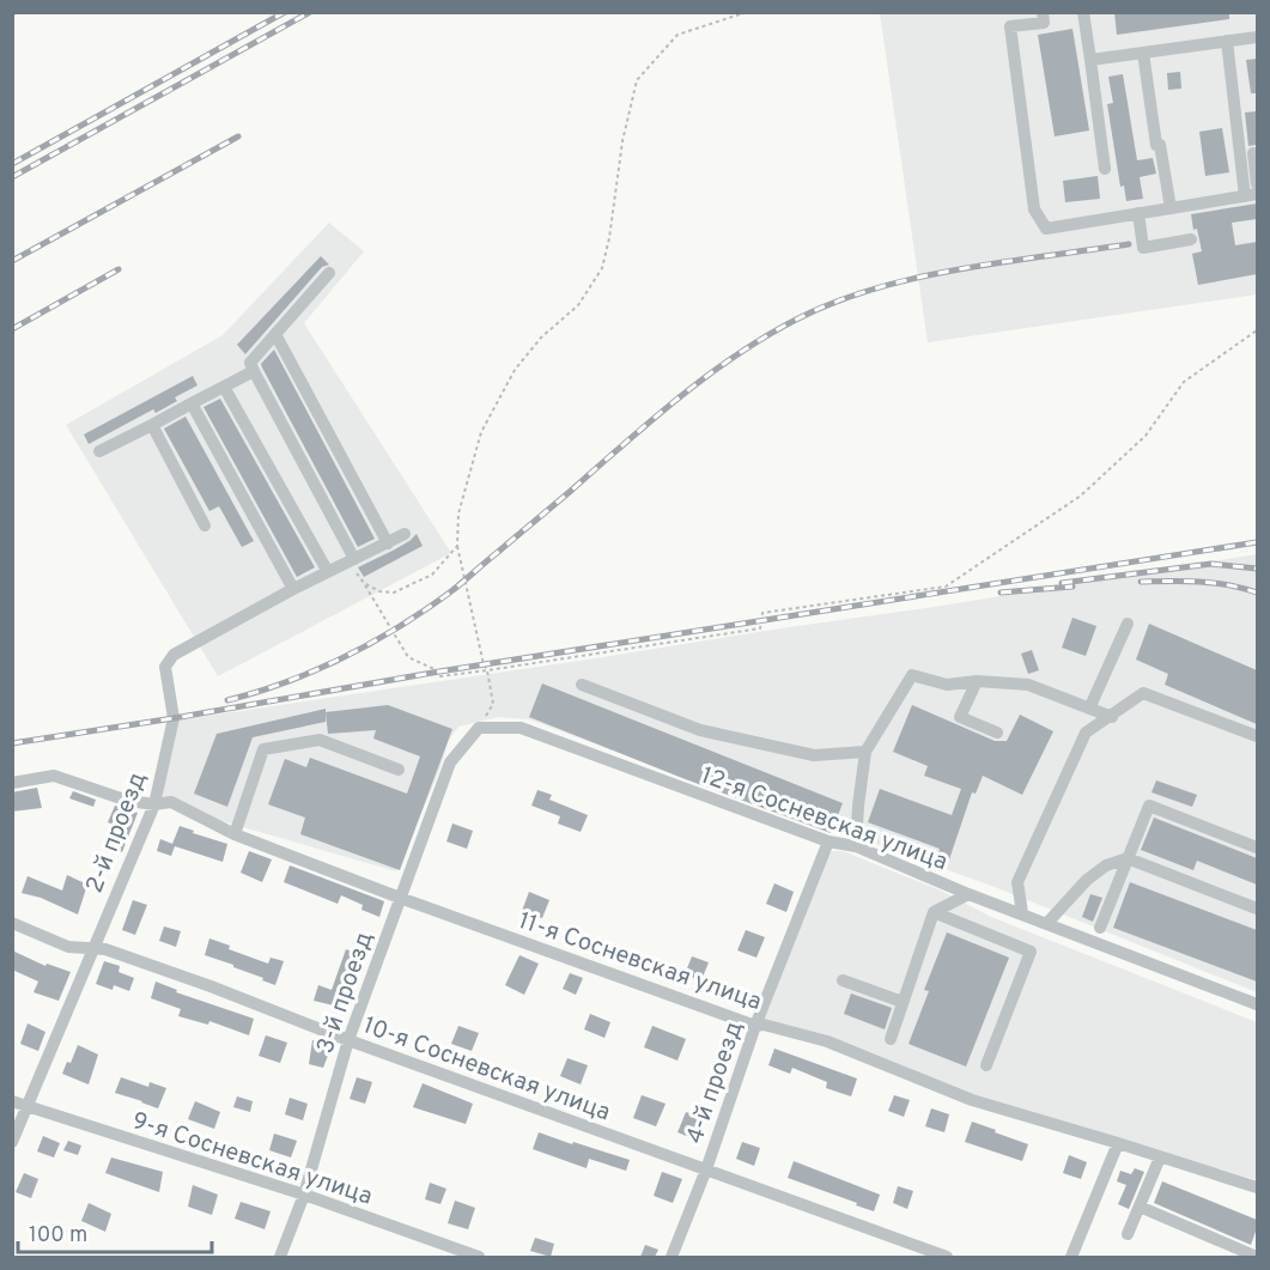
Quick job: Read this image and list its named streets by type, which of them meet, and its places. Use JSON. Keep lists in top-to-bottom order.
{
  "streets": {
    "street": [
      "12-я Сосневская улица",
      "2-й проезд",
      "11-я Сосневская улица",
      "3-й проезд",
      "10-я Сосневская улица",
      "4-й проезд",
      "9-я Сосневская улица"
    ]
  },
  "crossings": [
    ["12-я Сосневская улица", "3-й проезд"],
    ["12-я Сосневская улица", "4-й проезд"],
    ["2-й проезд", "11-я Сосневская улица"],
    ["2-й проезд", "10-я Сосневская улица"],
    ["2-й проезд", "9-я Сосневская улица"],
    ["11-я Сосневская улица", "3-й проезд"],
    ["11-я Сосневская улица", "4-й проезд"],
    ["3-й проезд", "10-я Сосневская улица"],
    ["3-й проезд", "9-я Сосневская улица"],
    ["10-я Сосневская улица", "4-й проезд"]
  ],
  "scale_bar": "100 m"
}
